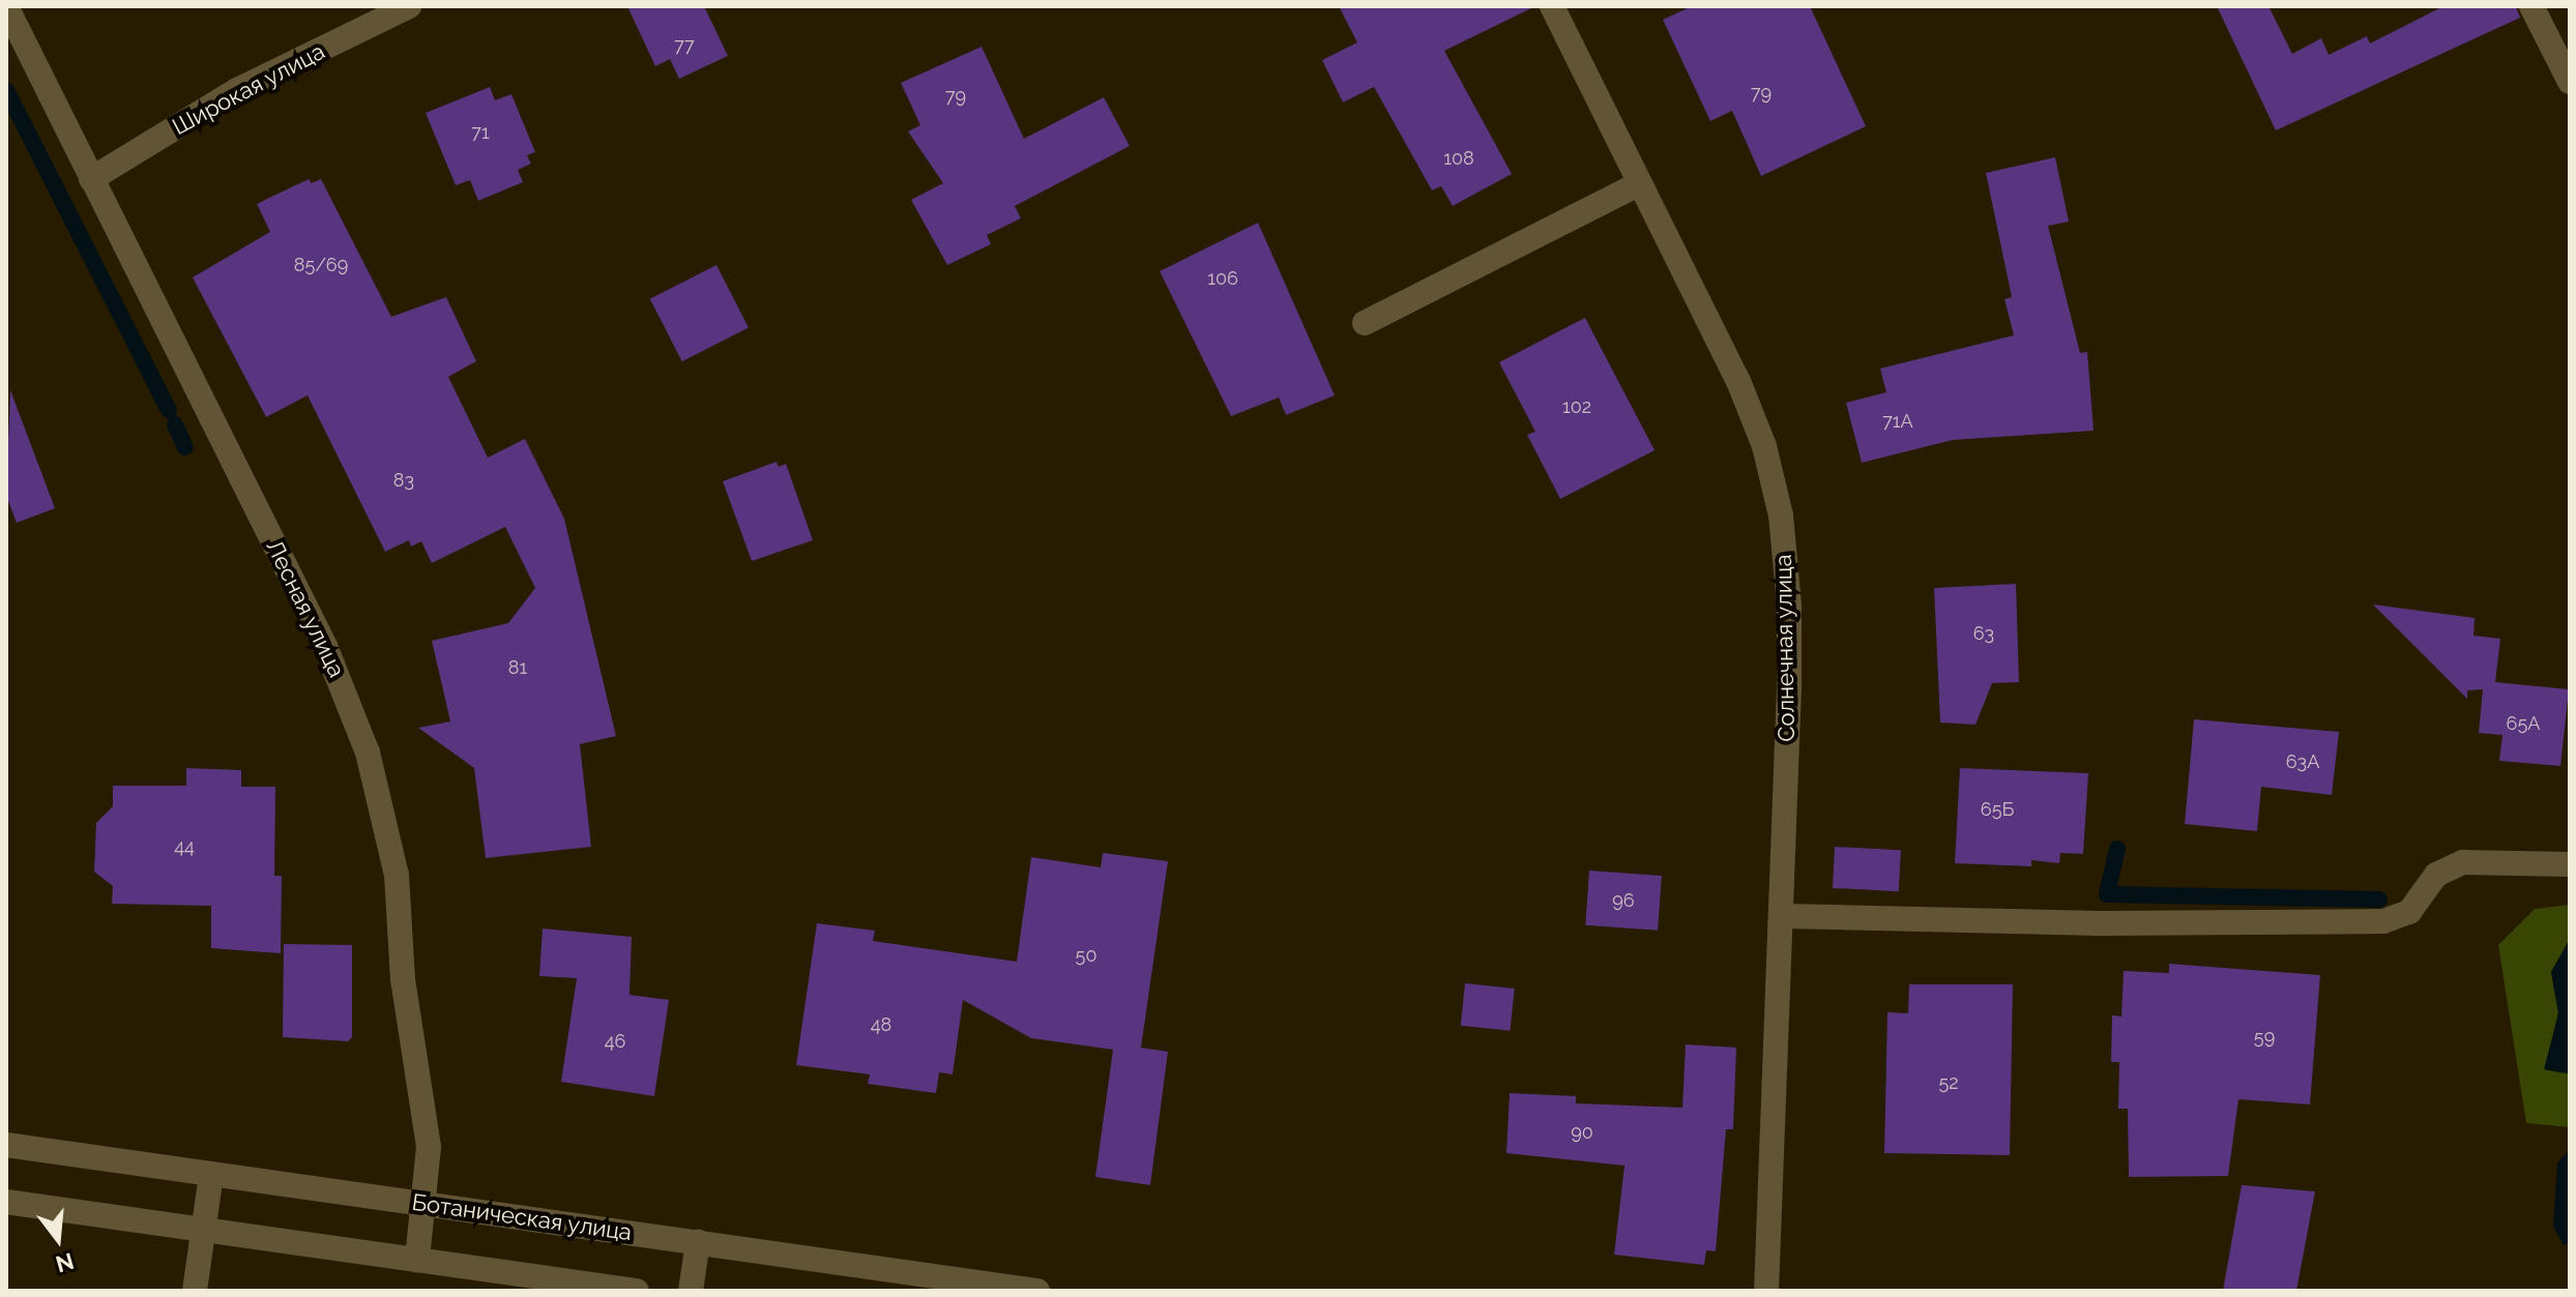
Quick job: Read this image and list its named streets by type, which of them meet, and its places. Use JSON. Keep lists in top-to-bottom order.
{
  "streets": {
    "street": [
      "Широкая улица",
      "Лесная улица",
      "Солнечная улица",
      "Ботаническая улица"
    ]
  },
  "crossings": [
    ["Широкая улица", "Лесная улица"],
    ["Лесная улица", "Ботаническая улица"]
  ],
  "house_numbers": [
    "77",
    "79",
    "79",
    "71",
    "108",
    "85/69",
    "106",
    "102",
    "71А",
    "83",
    "63",
    "81",
    "65А",
    "63А",
    "65Б",
    "44",
    "96",
    "50",
    "48",
    "59",
    "46",
    "52",
    "90"
  ],
  "north": "bottom"
}
